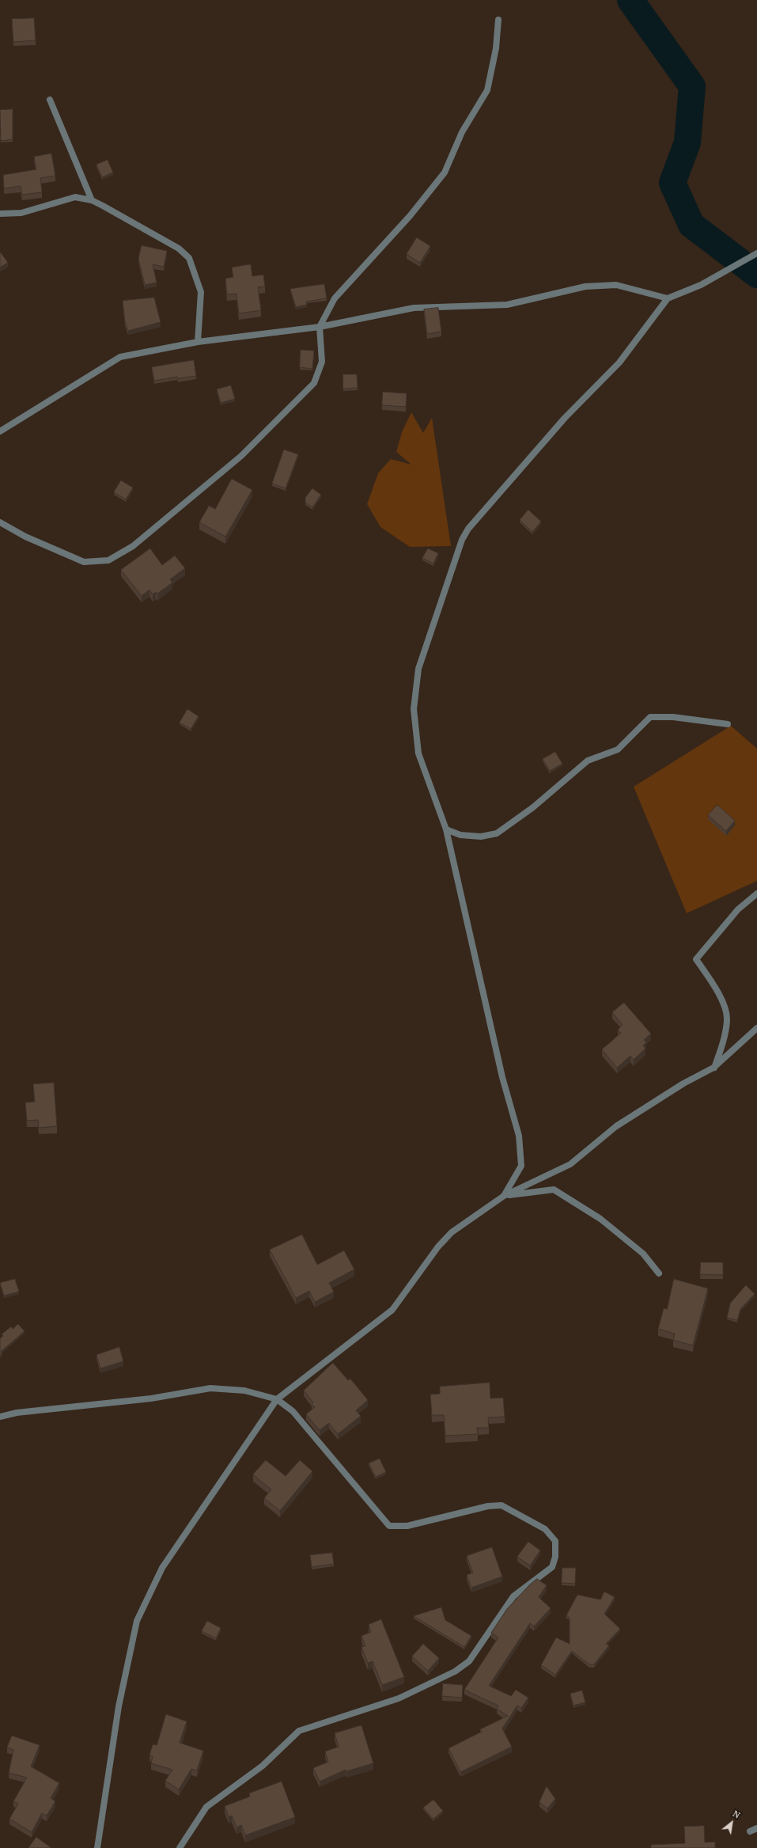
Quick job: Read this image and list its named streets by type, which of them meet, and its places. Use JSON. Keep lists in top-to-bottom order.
{
  "north": "top right"
}
